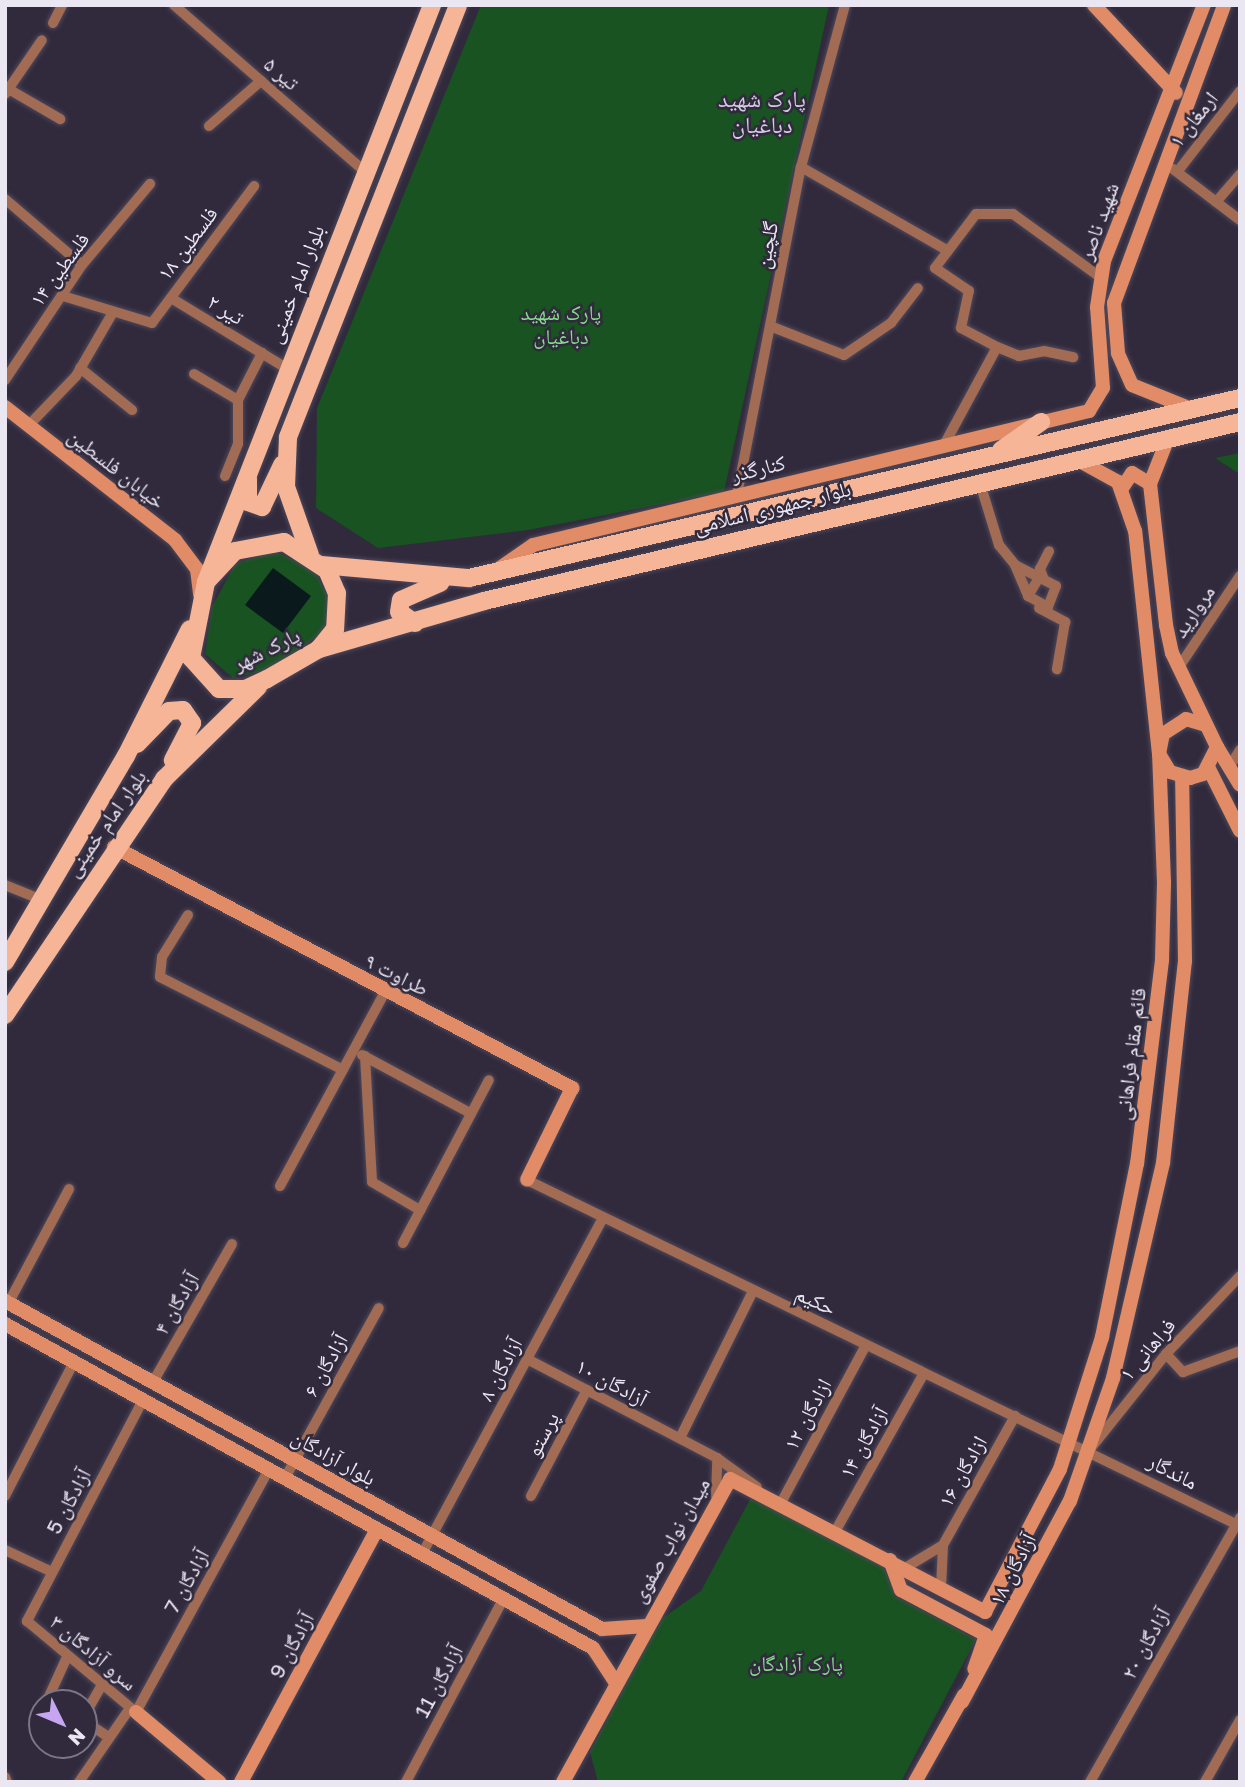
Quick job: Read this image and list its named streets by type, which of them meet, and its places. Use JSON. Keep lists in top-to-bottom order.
{
  "streets": {
    "main road": ["بلوار امام خمینی", "بلوار جمهوری اسلامی", "پارک شهر"],
    "street": [
      "تیر ۵",
      "ارمغان ۱",
      "شهید ناصر",
      "فلسطین ۱۸",
      "گلچین",
      "فلسطین ۱۴",
      "تیر ۲",
      "خیابان فلسطین",
      "کنارگذر",
      "مروارید",
      "طراوت ۹",
      "قائم مقام فراهانی",
      "حکیم",
      "آزادگان ۴",
      "فراهانی ۱",
      "آزادگان ۶",
      "آزادگان ۸",
      "آزادگان ۱۰",
      "ازادگان ۱۲",
      "پرستو",
      "آزادگان ۱۴",
      "بلوار آزادگان",
      "ازادگان ۱۶",
      "ماندگار",
      "آزادگان 5",
      "میدان نواب صفوی",
      "آزادگان ۱۸",
      "آزادگان 7",
      "آزادگان ۲۰",
      "آزادگان 9",
      "سرو آزادگان ۳",
      "آزادگان 11"
    ]
  },
  "crossings": [
    ["تیر ۵", "بلوار امام خمینی"],
    ["شهید ناصر", "کنارگذر"],
    ["شهید ناصر", "بلوار جمهوری اسلامی"],
    ["فلسطین ۱۸", "تیر ۲"],
    ["گلچین", "کنارگذر"],
    ["بلوار امام خمینی", "تیر ۲"],
    ["بلوار امام خمینی", "خیابان فلسطین"],
    ["بلوار امام خمینی", "بلوار جمهوری اسلامی"],
    ["بلوار امام خمینی", "پارک شهر"],
    ["بلوار امام خمینی", "طراوت ۹"],
    ["خیابان فلسطین", "بلوار جمهوری اسلامی"],
    ["خیابان فلسطین", "پارک شهر"],
    ["کنارگذر", "بلوار جمهوری اسلامی"],
    ["بلوار جمهوری اسلامی", "پارک شهر"],
    ["طراوت ۹", "حکیم"],
    ["قائم مقام فراهانی", "حکیم"],
    ["قائم مقام فراهانی", "فراهانی ۱"],
    ["قائم مقام فراهانی", "ازادگان ۱۶"],
    ["قائم مقام فراهانی", "ماندگار"],
    ["قائم مقام فراهانی", "میدان نواب صفوی"],
    ["قائم مقام فراهانی", "آزادگان ۱۸"],
    ["حکیم", "فراهانی ۱"],
    ["حکیم", "آزادگان ۸"],
    ["حکیم", "ازادگان ۱۲"],
    ["حکیم", "آزادگان ۱۴"],
    ["حکیم", "ازادگان ۱۶"],
    ["حکیم", "ماندگار"],
    ["حکیم", "آزادگان ۱۸"],
    ["آزادگان ۴", "بلوار آزادگان"],
    ["فراهانی ۱", "ماندگار"],
    ["فراهانی ۱", "آزادگان ۱۸"],
    ["آزادگان ۶", "بلوار آزادگان"],
    ["آزادگان ۸", "آزادگان ۱۰"],
    ["آزادگان ۸", "بلوار آزادگان"],
    ["آزادگان ۱۰", "پرستو"],
    ["آزادگان ۱۰", "میدان نواب صفوی"],
    ["ازادگان ۱۲", "میدان نواب صفوی"],
    ["آزادگان ۱۴", "میدان نواب صفوی"],
    ["بلوار آزادگان", "آزادگان 5"],
    ["بلوار آزادگان", "میدان نواب صفوی"],
    ["بلوار آزادگان", "آزادگان 7"],
    ["بلوار آزادگان", "آزادگان 9"],
    ["بلوار آزادگان", "آزادگان 11"],
    ["ازادگان ۱۶", "میدان نواب صفوی"],
    ["ماندگار", "آزادگان ۱۸"],
    ["ماندگار", "آزادگان ۲۰"],
    ["آزادگان 5", "سرو آزادگان ۳"],
    ["آزادگان 7", "سرو آزادگان ۳"]
  ],
  "districts": ["پارک شهید دباغیان"],
  "parks": ["پارک شهید دباغیان", "پارک آزادگان"],
  "north": "bottom right"
}
